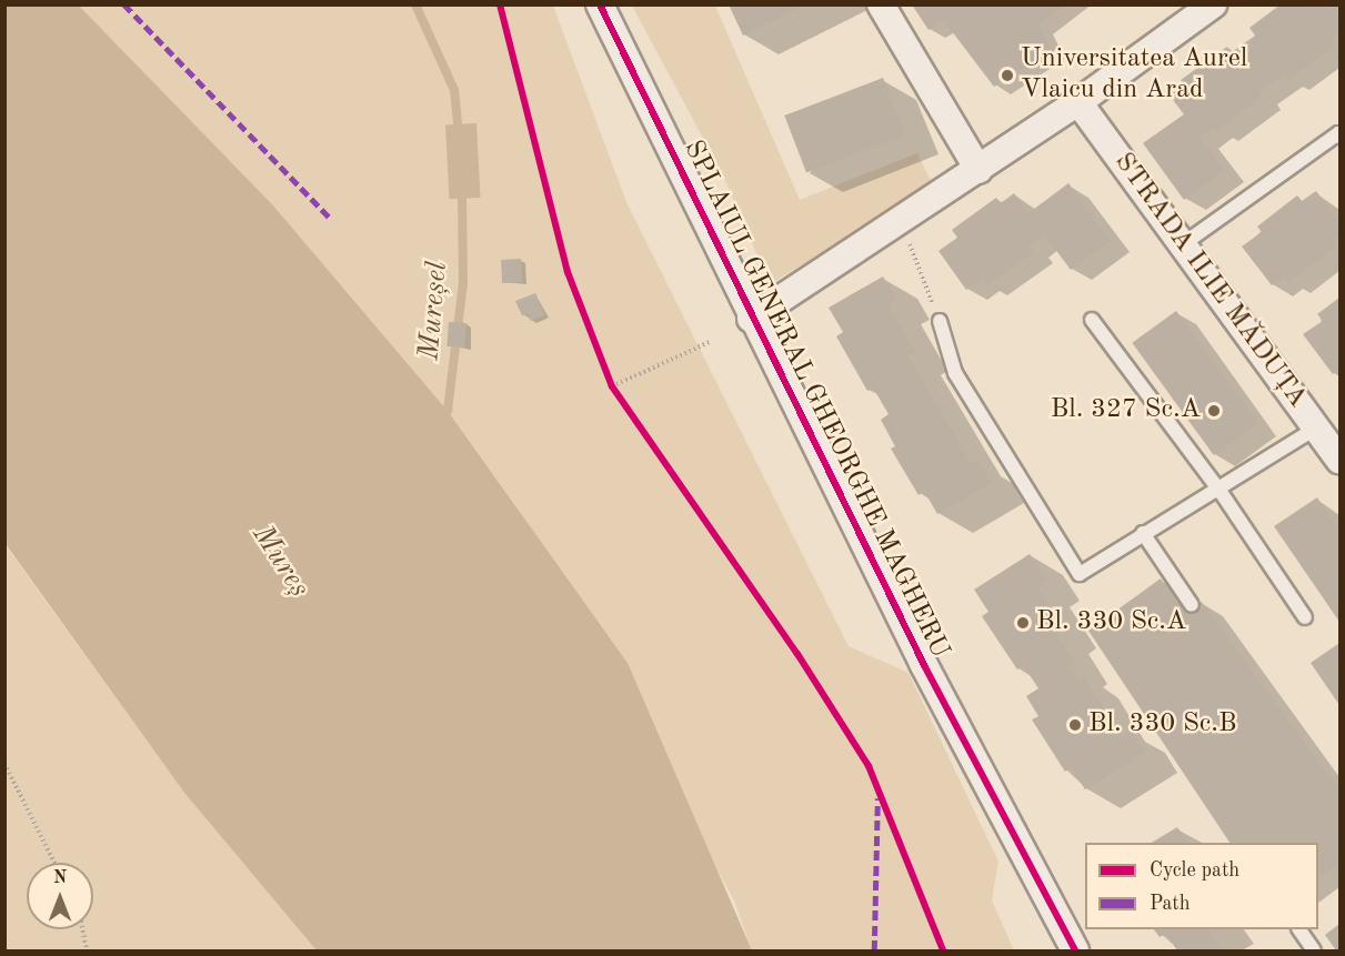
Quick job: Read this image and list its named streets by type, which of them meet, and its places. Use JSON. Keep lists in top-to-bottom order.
{
  "streets": {
    "street": ["STRADA ILIE MĂDUȚA", "SPLAIUL GENERAL GHEORGHE MAGHERU"]
  },
  "water": ["Mureșel", "Mureș"],
  "places": [
    "Universitatea Aurel Vlaicu din Arad",
    "Bl. 327 Sc.A",
    "Bl. 330 Sc.A",
    "Bl. 330 Sc.B"
  ],
  "legend": ["Cycle path", "Path"],
  "north": "top"
}
